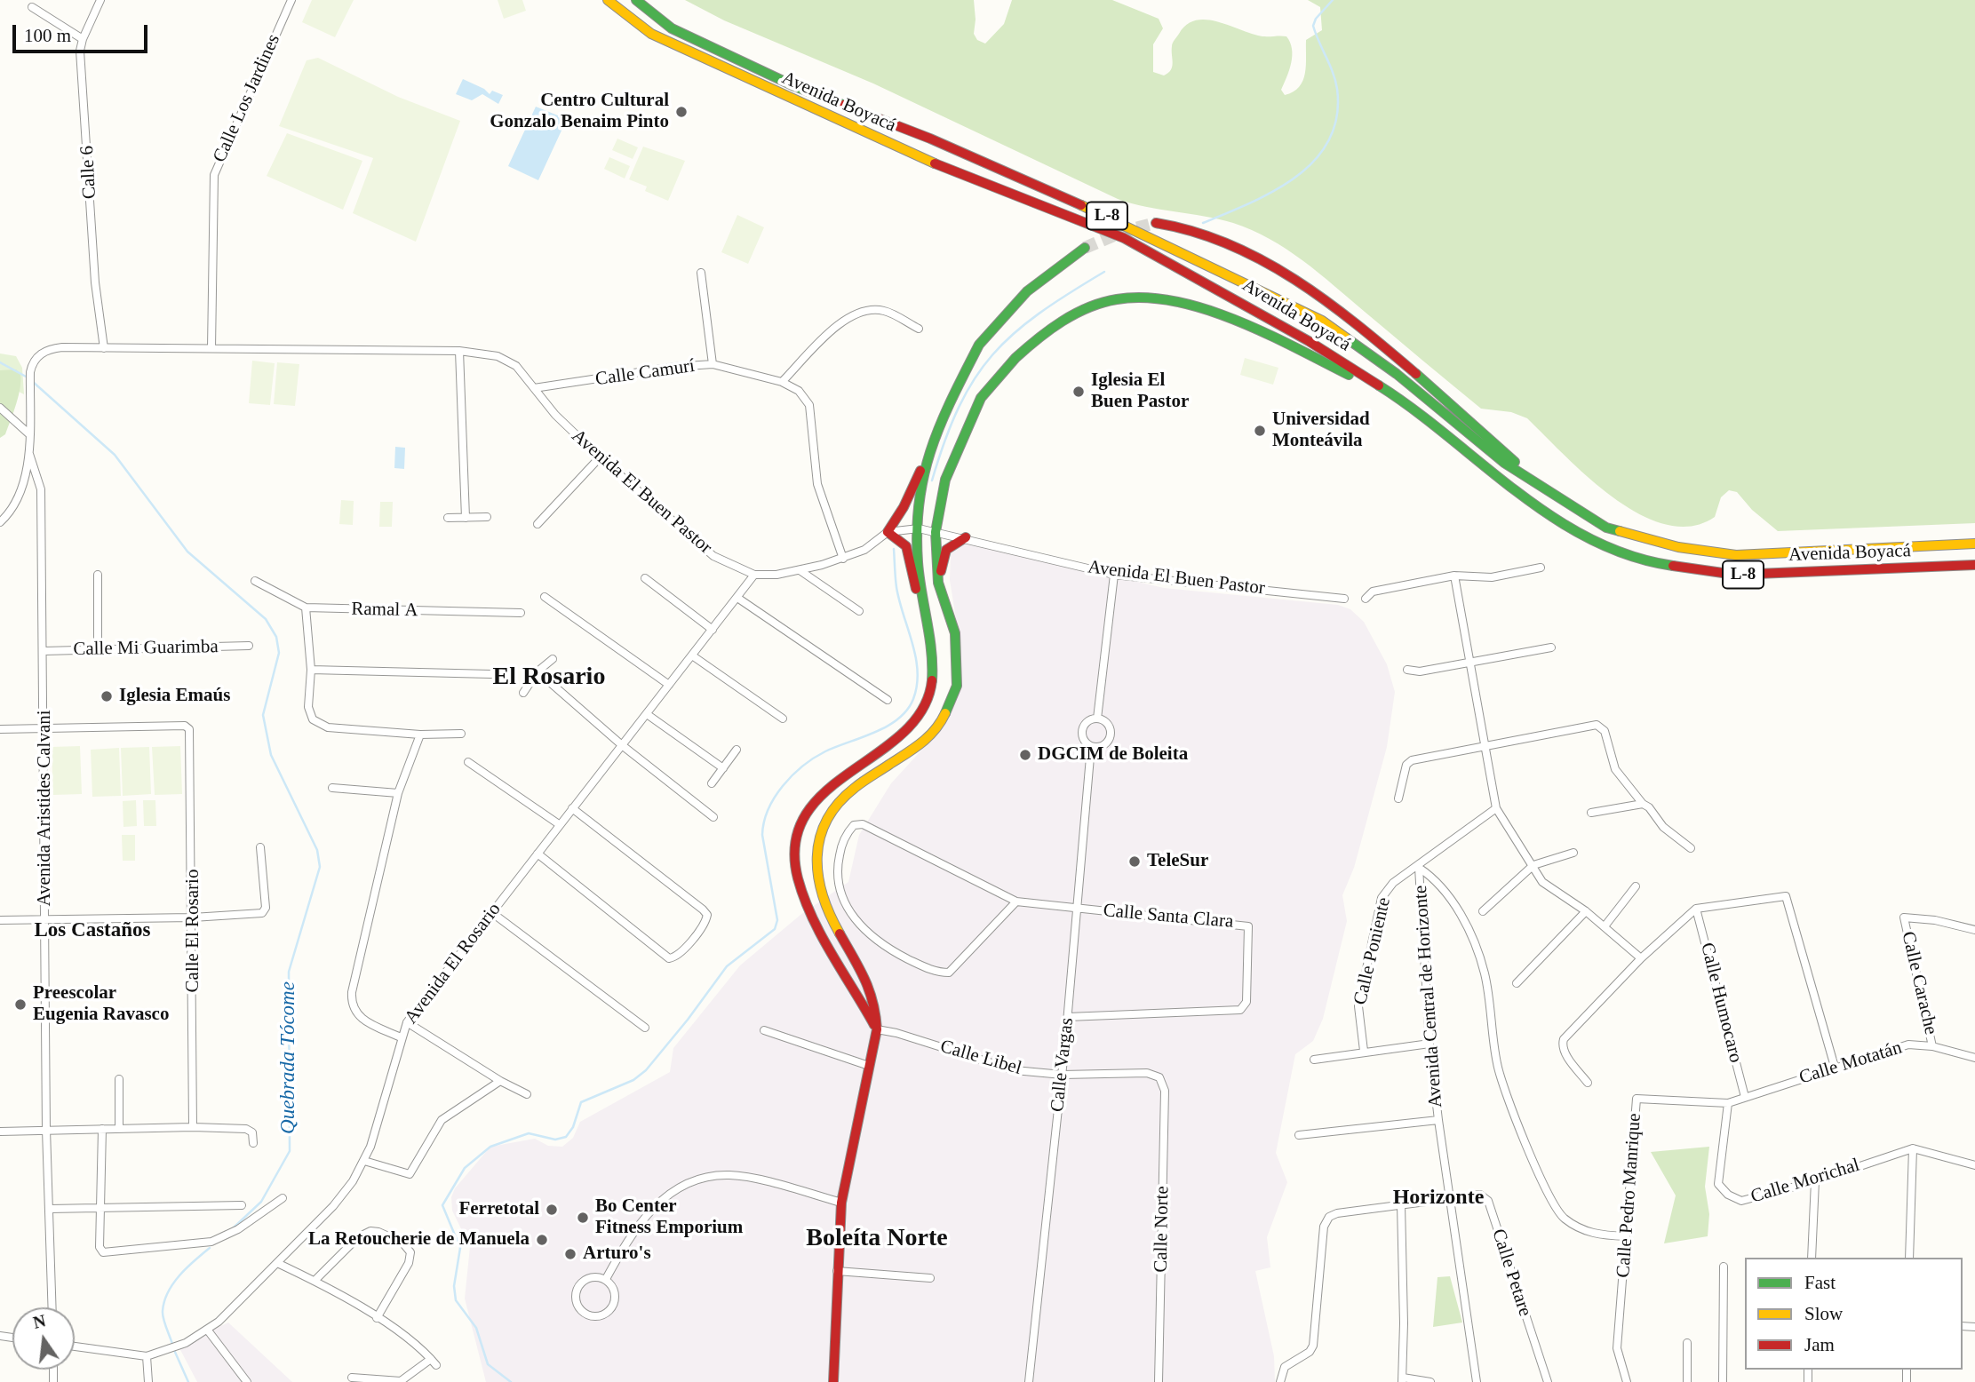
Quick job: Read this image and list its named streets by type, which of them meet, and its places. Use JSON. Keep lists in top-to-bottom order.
{
  "streets": {
    "main road": ["Avenida Boyacá", "L-8"],
    "street": [
      "Calle Los Jardines",
      "Calle 6",
      "Calle Camurí",
      "Avenida El Buen Pastor",
      "Ramal A",
      "Calle Mi Guarimba",
      "Avenida Aristides Calvani",
      "Calle Santa Clara",
      "Calle El Rosario",
      "Calle Poniente",
      "Avenida El Rosario",
      "Calle Carache",
      "Avenida Central de Horizonte",
      "Calle Humocaro",
      "Calle Libel",
      "Calle Motatán",
      "Calle Vargas",
      "Calle Morichal",
      "Calle Pedro Manrique",
      "Calle Norte",
      "Calle Petare"
    ]
  },
  "crossings": [
    ["Calle Los Jardines", "Avenida El Buen Pastor"],
    ["Calle 6", "Avenida El Buen Pastor"],
    ["Calle Camurí", "Avenida El Buen Pastor"],
    ["Avenida El Buen Pastor", "Avenida El Rosario"],
    ["Avenida El Buen Pastor", "Calle Vargas"],
    ["Calle Mi Guarimba", "Avenida Aristides Calvani"],
    ["Avenida Aristides Calvani", "Calle El Rosario"],
    ["Calle Santa Clara", "Calle Vargas"],
    ["Calle Poniente", "Avenida Central de Horizonte"],
    ["Calle Carache", "Calle Motatán"],
    ["Avenida Central de Horizonte", "Calle Petare"],
    ["Calle Humocaro", "Calle Motatán"],
    ["Calle Libel", "Calle Vargas"],
    ["Calle Libel", "Calle Norte"],
    ["Calle Motatán", "Calle Morichal"],
    ["Calle Motatán", "Calle Pedro Manrique"],
    ["Calle Morichal", "Calle Pedro Manrique"]
  ],
  "districts": [
    "El Rosario",
    "Los Castaños",
    "Horizonte",
    "Boleíta Norte"
  ],
  "water": ["Quebrada Tócome"],
  "places": [
    "Centro Cultural Gonzalo Benaim Pinto",
    "Iglesia El Buen Pastor",
    "Universidad Monteávila",
    "Iglesia Emaús",
    "DGCIM de Boleita",
    "TeleSur",
    "Preescolar Eugenia Ravasco",
    "Ferretotal",
    "Bo Center Fitness Emporium",
    "La Retoucherie de Manuela",
    "Arturo's"
  ],
  "legend": ["Fast", "Slow", "Jam"],
  "scale_bar": "100 m",
  "north": "top"
}
